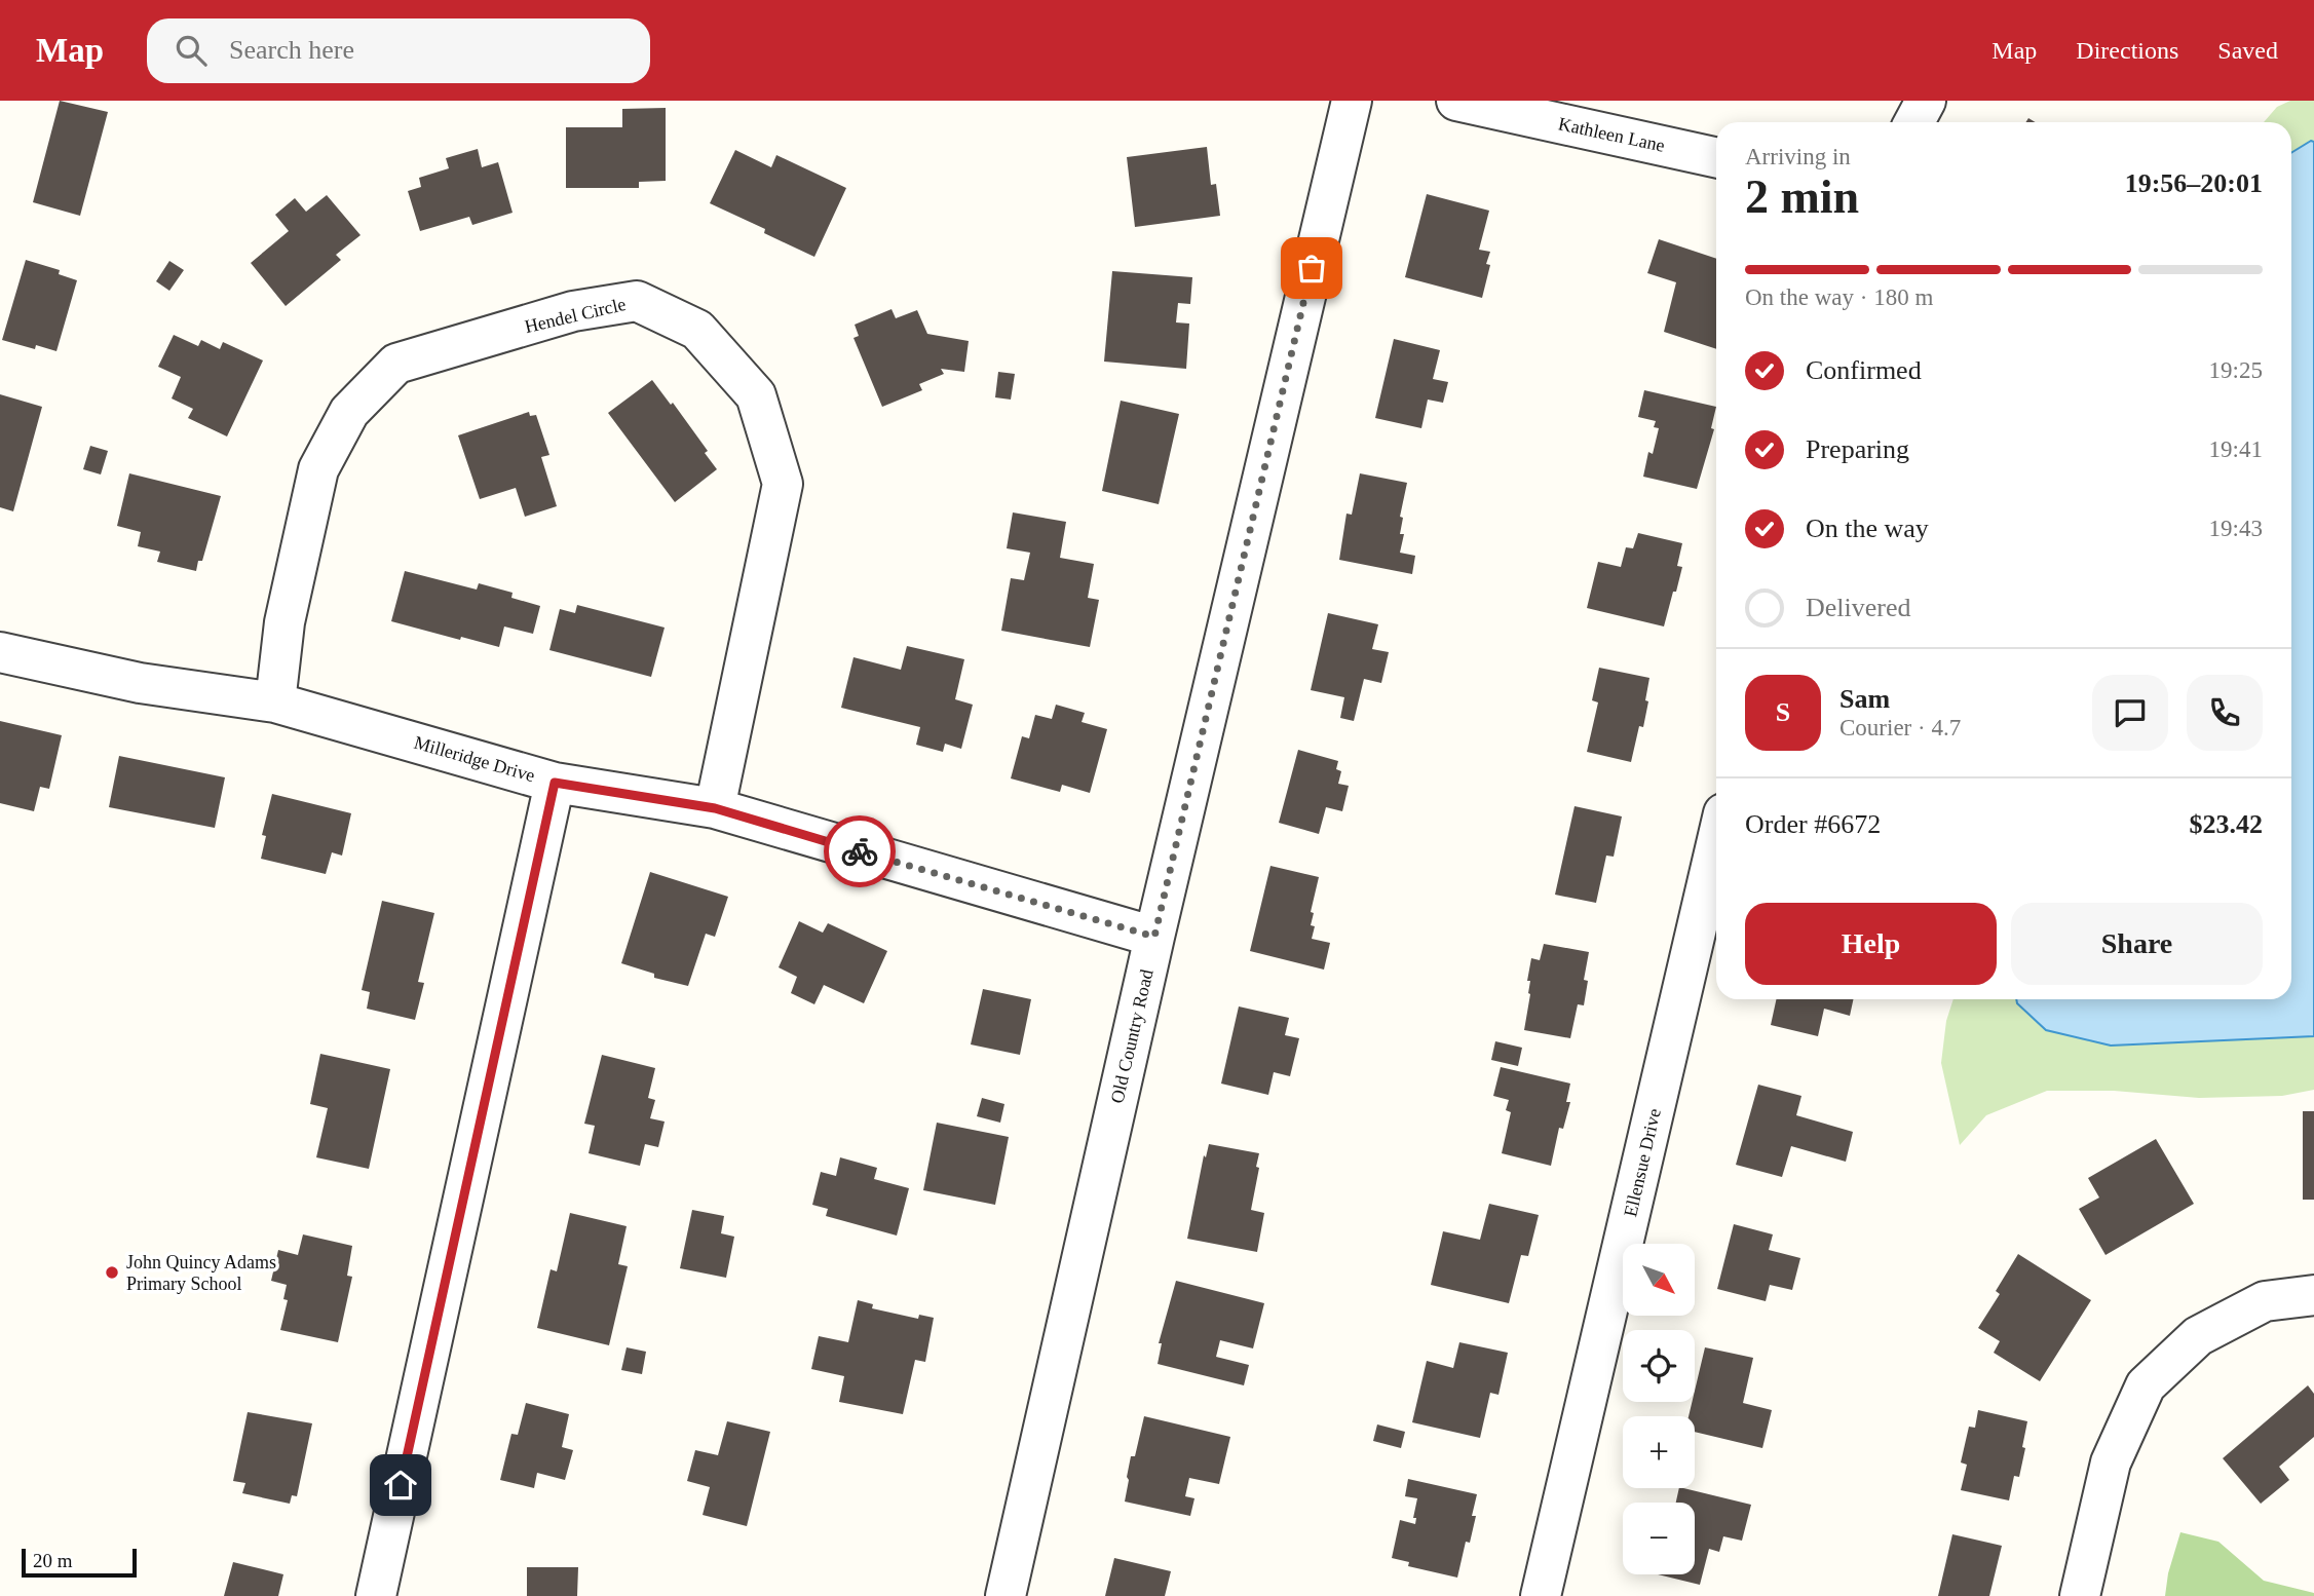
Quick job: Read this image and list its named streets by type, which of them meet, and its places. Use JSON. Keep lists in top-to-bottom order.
{
  "streets": {
    "street": [
      "Kathleen Lane",
      "Hendel Circle",
      "Milleridge Drive",
      "Old Country Road",
      "Ellensue Drive"
    ]
  },
  "crossings": [
    ["Hendel Circle", "Milleridge Drive"],
    ["Milleridge Drive", "Old Country Road"]
  ],
  "places": ["John Quincy Adams Primary School"],
  "scale_bar": "20 m",
  "north": "bottom right",
  "page": {
    "header": "Map",
    "search": "Search here",
    "nav": ["Map", "Directions", "Saved"],
    "heading": ["2 min", "Arriving in", "19:56–20:01"],
    "panel": [
      "Sam",
      "Courier · 4.7",
      "Order #6672",
      "$23.42"
    ],
    "bar": "On the way · 180 m",
    "list": [
      ["Confirmed", "19:25"],
      ["Preparing", "19:41"],
      ["On the way", "19:43"],
      "Delivered"
    ],
    "round": "S",
    "buttons": ["Help", "Share"],
    "map_buttons": ["+", "−"],
    "scale": "20 m"
  }
}
